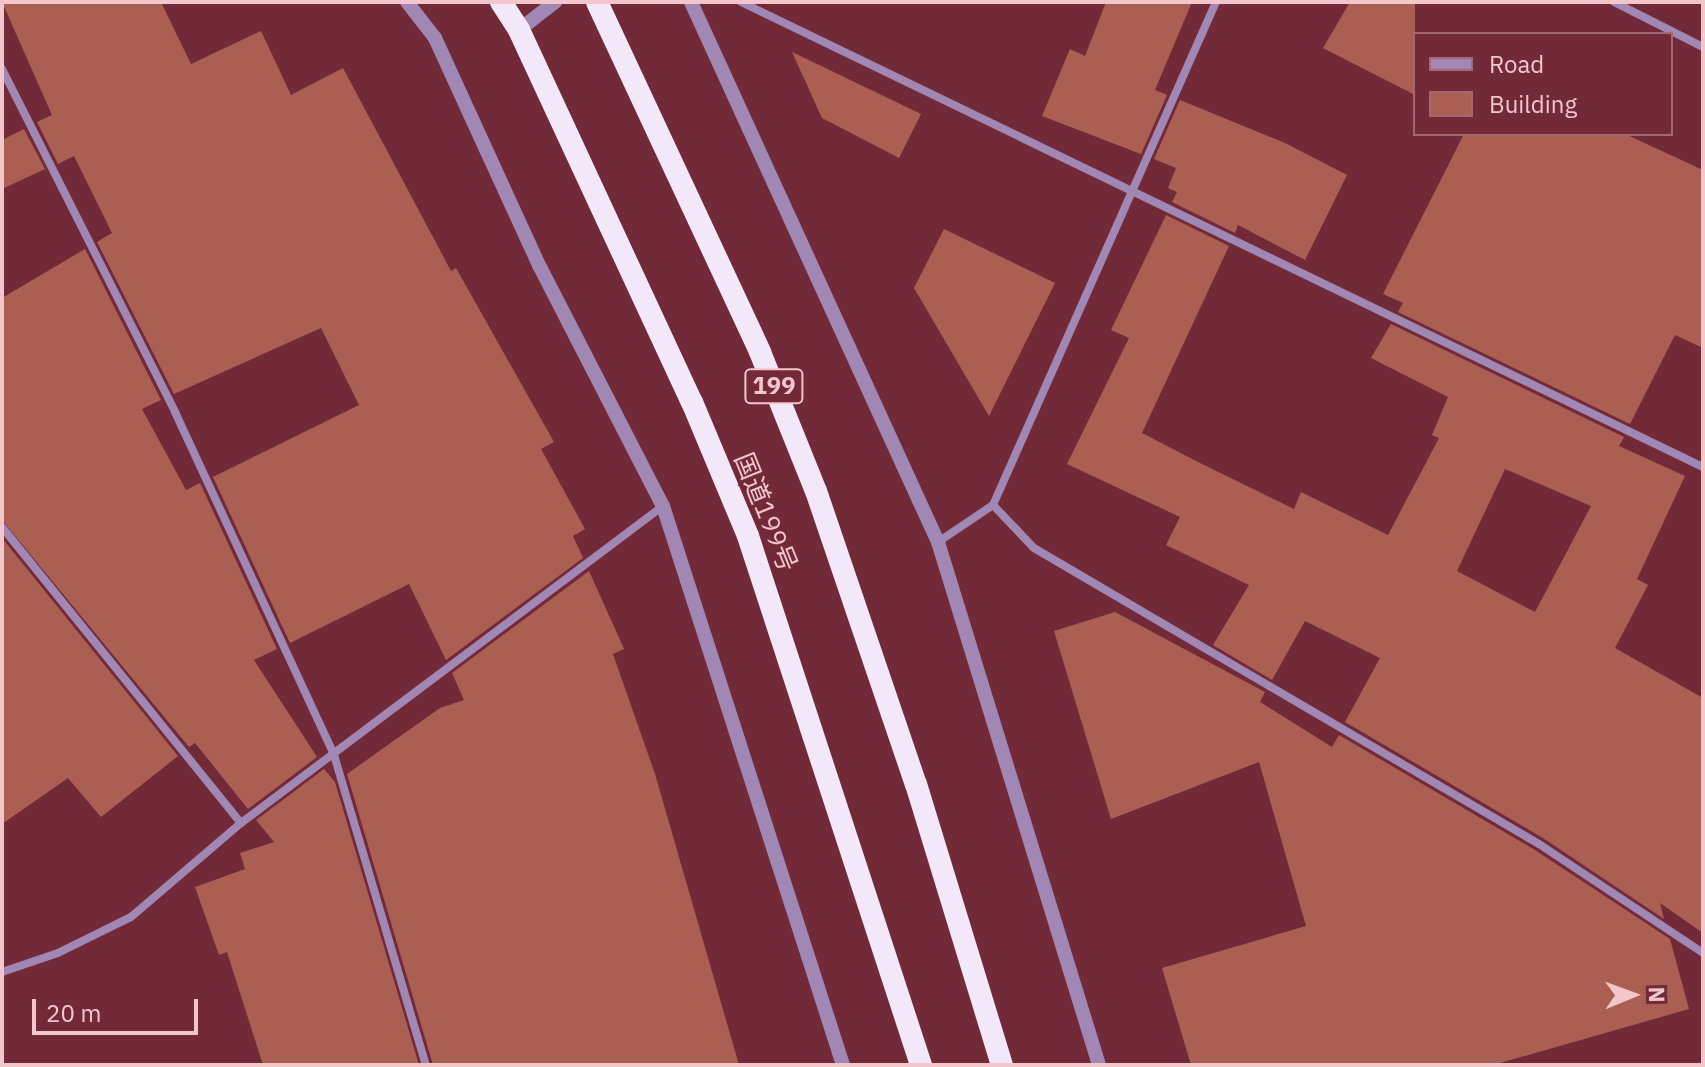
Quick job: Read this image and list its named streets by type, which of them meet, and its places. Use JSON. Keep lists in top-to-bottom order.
{
  "streets": {
    "highway": ["199", "国道199号"]
  },
  "legend": ["Road", "Building"],
  "scale_bar": "20 m",
  "north": "right"
}
